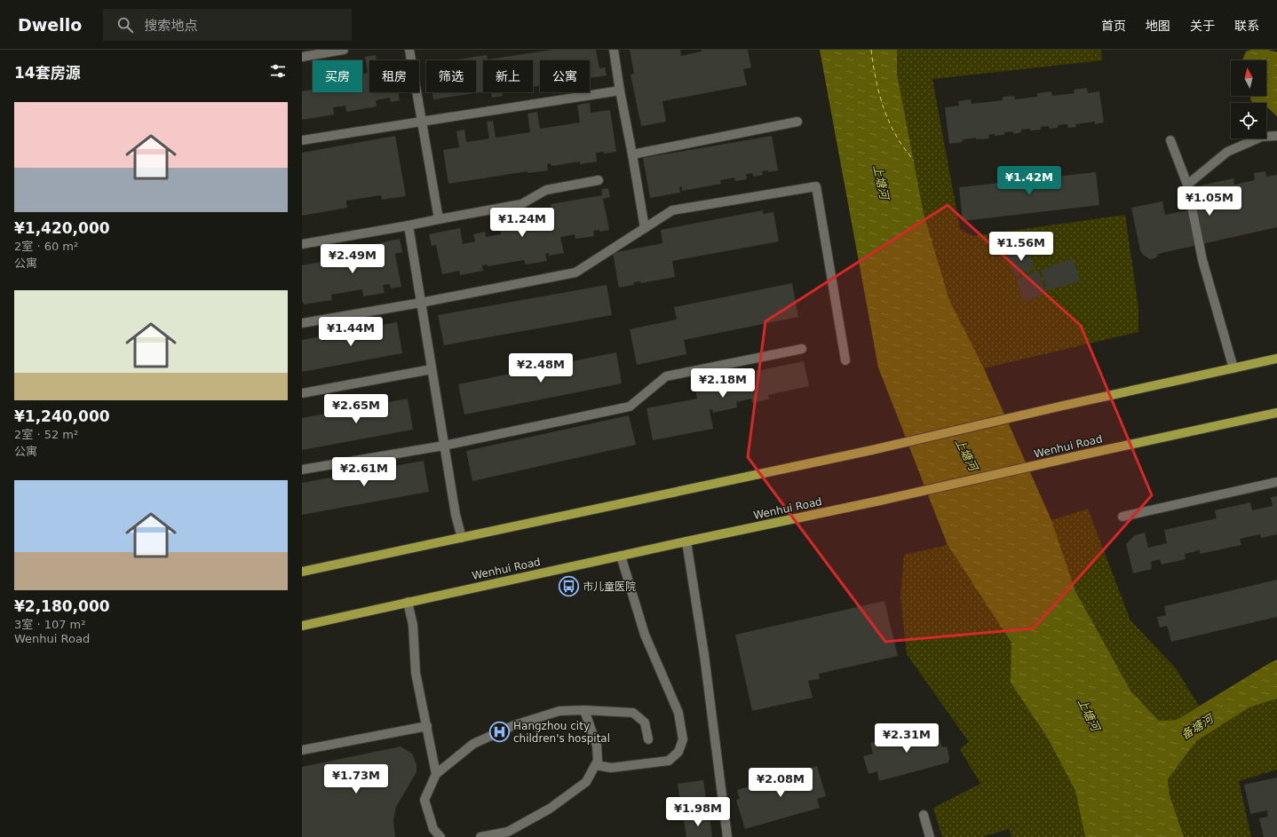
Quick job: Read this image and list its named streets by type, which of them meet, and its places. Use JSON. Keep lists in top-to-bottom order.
{
  "streets": {
    "main road": ["Wenhui Road"]
  },
  "water": ["上塘河", "备塘河"],
  "places": {
    "bus stop": ["市儿童医院"],
    "hospital": ["Hangzhou city children's hospital"]
  },
  "north": "top",
  "page": {
    "header": "Dwello",
    "search": "搜索地点",
    "nav": [
      "首页",
      "地图",
      "关于",
      "联系"
    ],
    "heading": "14套房源",
    "chip": [
      "买房",
      "租房",
      "筛选",
      "新上",
      "公寓"
    ],
    "list": [
      {
        "name": "¥1,420,000",
        "note": "2室 · 60 m² · 公寓"
      },
      {
        "name": "¥1,240,000",
        "note": "2室 · 52 m² · 公寓"
      },
      {
        "name": "¥2,180,000",
        "note": "3室 · 107 m² · Wenhui Road"
      }
    ],
    "price": [
      "¥1.42M",
      "¥1.05M",
      "¥1.24M",
      "¥1.56M",
      "¥2.49M",
      "¥1.44M",
      "¥2.48M",
      "¥2.18M",
      "¥2.65M",
      "¥2.61M",
      "¥2.31M",
      "¥1.73M",
      "¥2.08M",
      "¥1.98M"
    ]
  }
}
